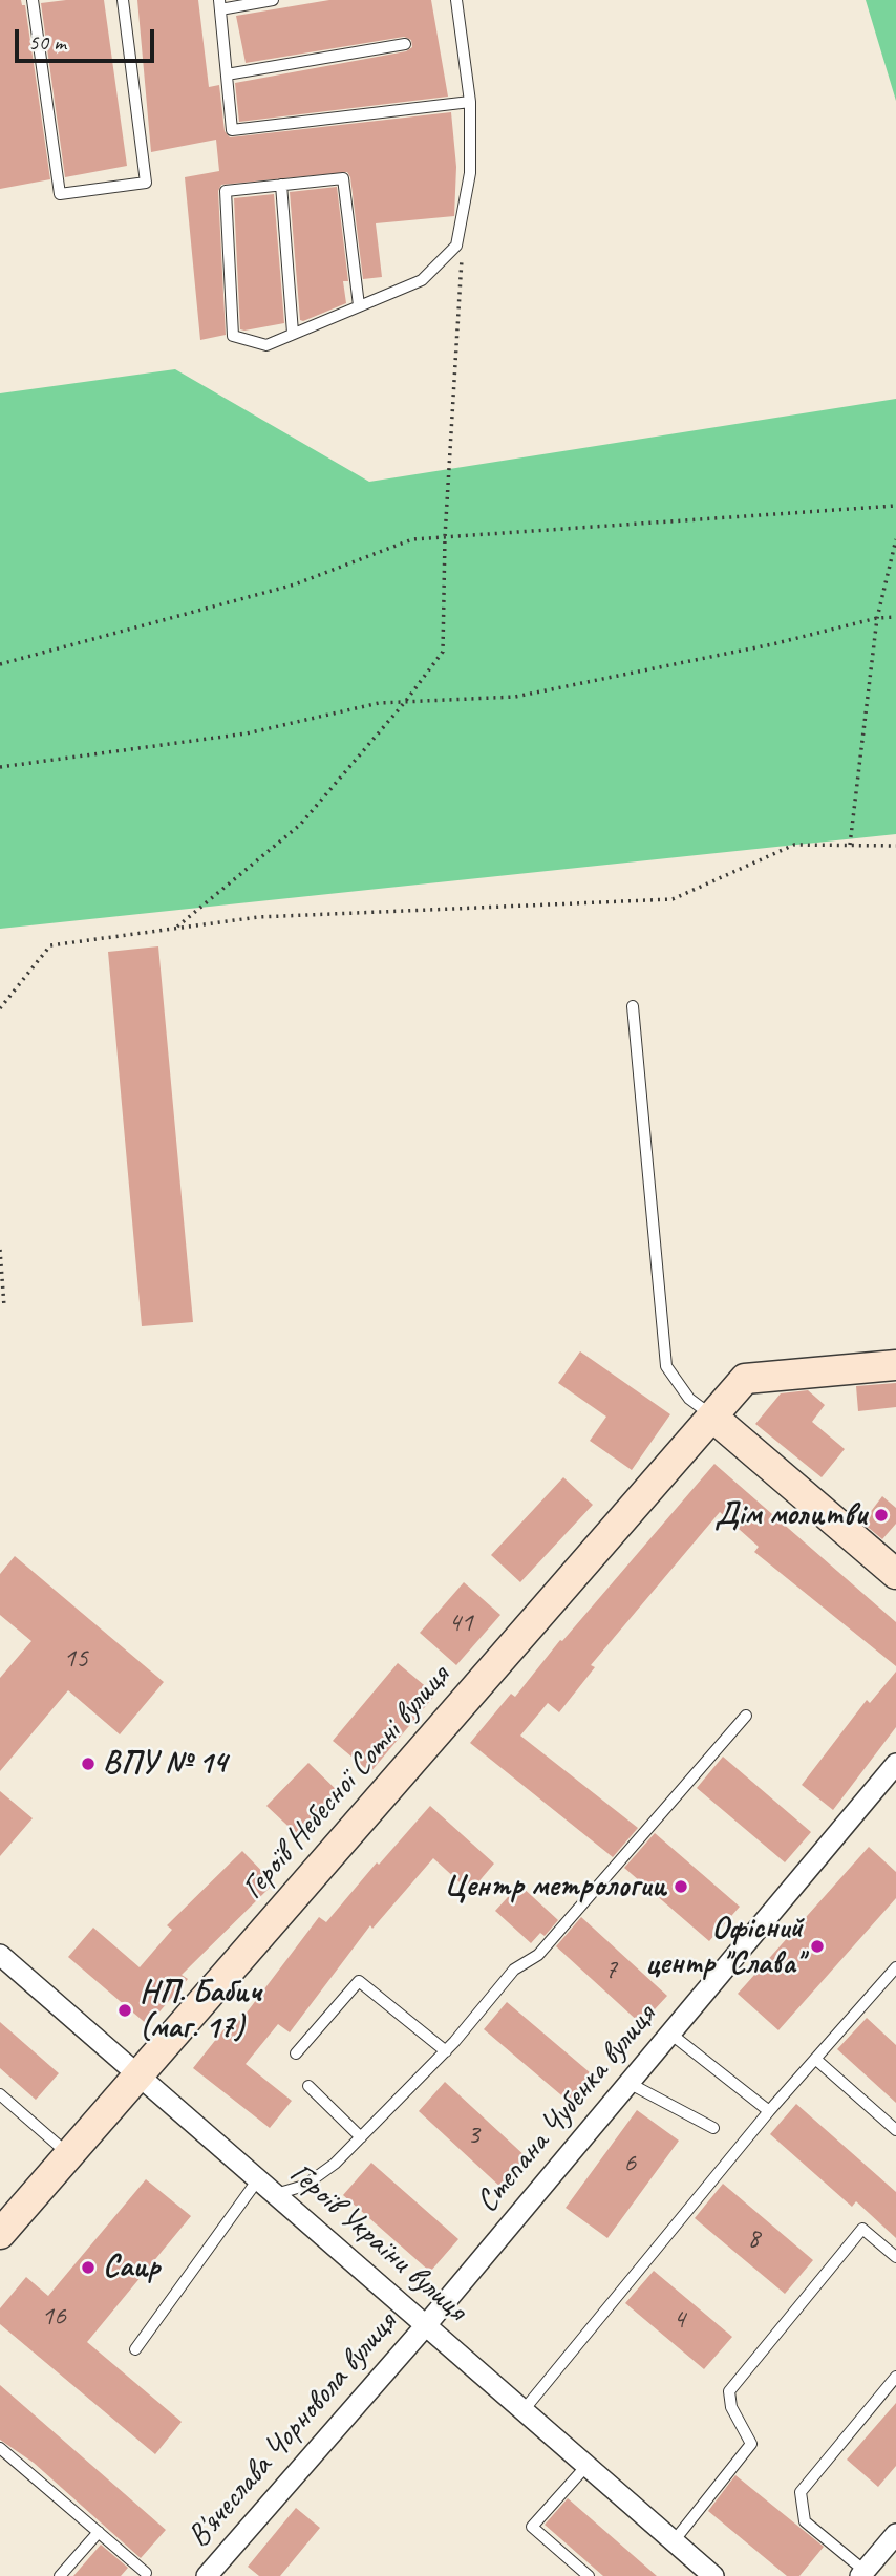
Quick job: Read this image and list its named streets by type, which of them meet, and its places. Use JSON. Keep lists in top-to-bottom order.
{
  "streets": {
    "street": [
      "Героїв Небесної Сотні вулиця",
      "Степана Чубенка вулиця",
      "Героїв України вулиця",
      "В'ячеслава Чорновола вулиця"
    ]
  },
  "crossings": [
    ["Героїв Небесної Сотні вулиця", "Героїв України вулиця"],
    ["Степана Чубенка вулиця", "Героїв України вулиця"],
    ["Степана Чубенка вулиця", "В'ячеслава Чорновола вулиця"],
    ["Героїв України вулиця", "В'ячеслава Чорновола вулиця"]
  ],
  "places": [
    "Дім молитви",
    "ВПУ № 14",
    "Центр метрологии",
    "Офісний центр \"Слава\"",
    "НП. Бабич (маг. 17)",
    "Саир"
  ],
  "house_numbers": [
    "41",
    "15",
    "7",
    "3",
    "6",
    "8",
    "16",
    "4"
  ],
  "scale_bar": "50 m"
}
